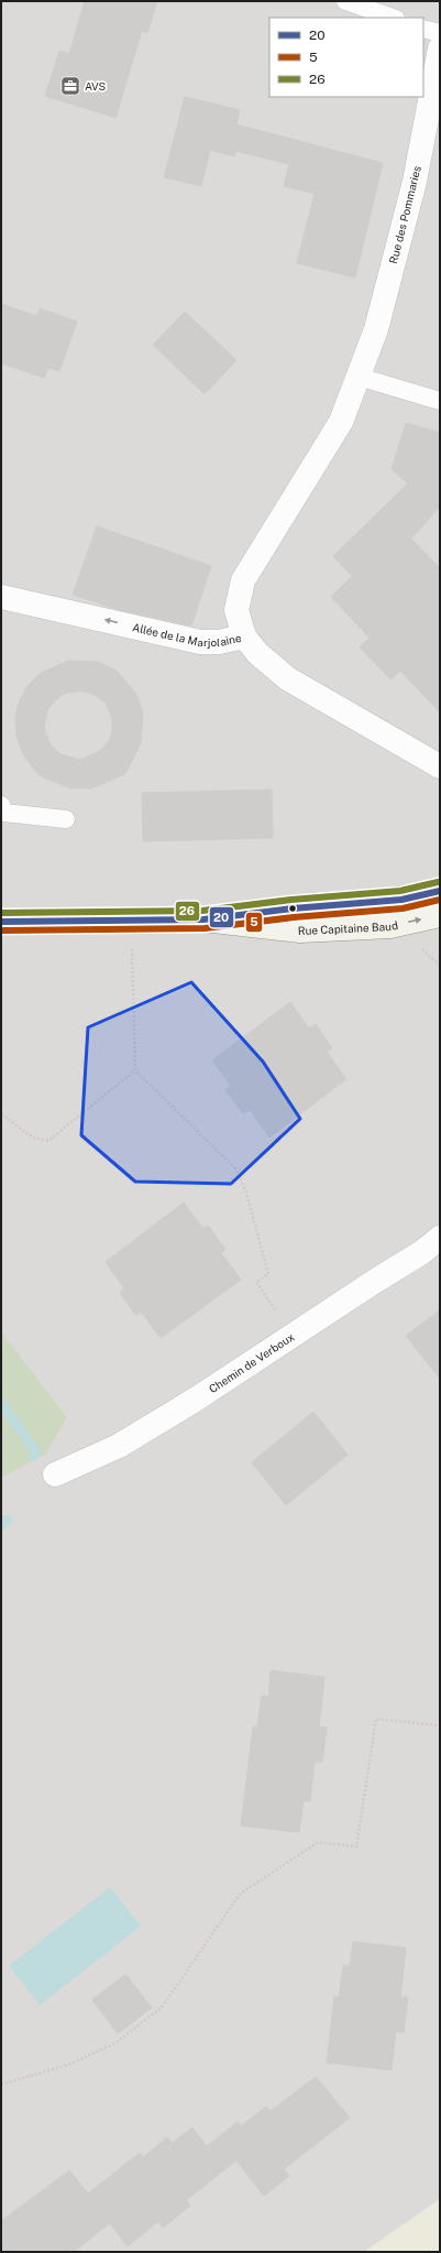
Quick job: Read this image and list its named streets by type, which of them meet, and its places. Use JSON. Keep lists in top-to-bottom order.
{
  "streets": {
    "main road": ["Rue Capitaine Baud"],
    "street": ["Rue des Pommaries", "Allée de la Marjolaine", "Chemin de Verboux"]
  },
  "crossings": [
    ["Rue des Pommaries", "Allée de la Marjolaine"]
  ],
  "one_way": ["Allée de la Marjolaine"],
  "places": {
    "office": ["AVS"]
  },
  "lines": ["transit line 26", "transit line 20", "transit line 5"],
  "legend": ["20", "5", "26"]
}
